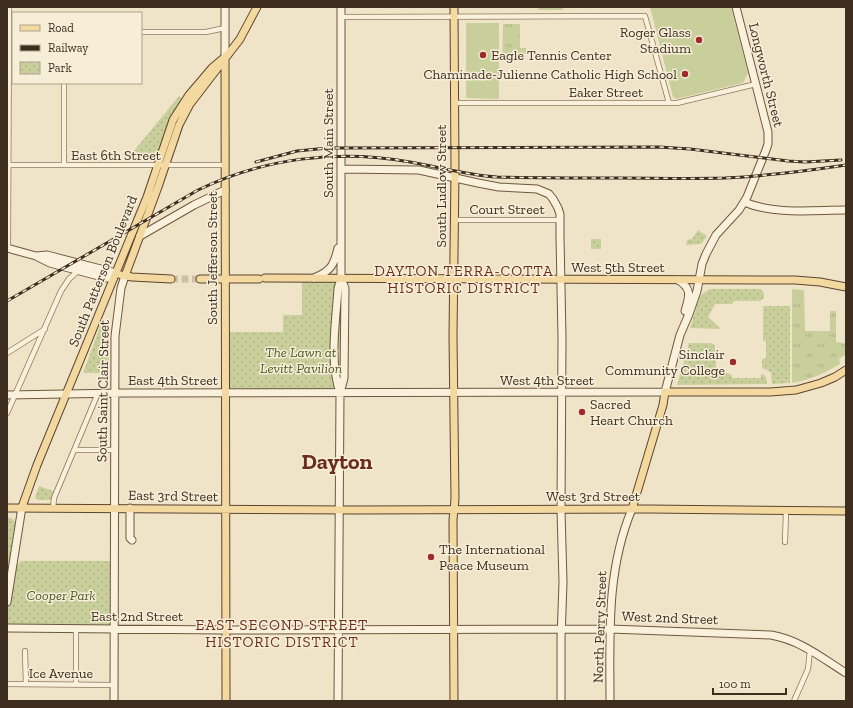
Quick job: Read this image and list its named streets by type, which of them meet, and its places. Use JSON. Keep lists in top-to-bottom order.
{
  "streets": {
    "main road": [
      "South Ludlow Street",
      "South Jefferson Street",
      "West 5th Street",
      "South Patterson Boulevard",
      "West 4th Street",
      "East 3rd Street",
      "West 3rd Street"
    ],
    "street": [
      "Longworth Street",
      "Eaker Street",
      "South Main Street",
      "East 6th Street",
      "Court Street",
      "East 4th Street",
      "South Saint Clair Street",
      "East 2nd Street",
      "West 2nd Street",
      "North Perry Street",
      "Ice Avenue"
    ]
  },
  "crossings": [
    ["Longworth Street", "Eaker Street"],
    ["Longworth Street", "West 5th Street"],
    ["Eaker Street", "South Ludlow Street"],
    ["South Main Street", "West 5th Street"],
    ["South Main Street", "East 4th Street"],
    ["South Main Street", "West 4th Street"],
    ["South Main Street", "East 3rd Street"],
    ["South Main Street", "West 3rd Street"],
    ["South Main Street", "East 2nd Street"],
    ["South Main Street", "West 2nd Street"],
    ["East 6th Street", "South Jefferson Street"],
    ["East 6th Street", "South Patterson Boulevard"],
    ["South Ludlow Street", "Court Street"],
    ["South Ludlow Street", "West 5th Street"],
    ["South Ludlow Street", "West 4th Street"],
    ["South Ludlow Street", "West 3rd Street"],
    ["South Ludlow Street", "West 2nd Street"],
    ["South Jefferson Street", "West 5th Street"],
    ["South Jefferson Street", "South Patterson Boulevard"],
    ["South Jefferson Street", "East 4th Street"],
    ["South Jefferson Street", "East 3rd Street"],
    ["South Jefferson Street", "East 2nd Street"],
    ["South Patterson Boulevard", "East 4th Street"],
    ["South Patterson Boulevard", "South Saint Clair Street"],
    ["South Patterson Boulevard", "East 3rd Street"],
    ["East 4th Street", "West 4th Street"],
    ["East 4th Street", "South Saint Clair Street"],
    ["South Saint Clair Street", "East 3rd Street"],
    ["South Saint Clair Street", "East 2nd Street"],
    ["South Saint Clair Street", "Ice Avenue"],
    ["East 3rd Street", "West 3rd Street"],
    ["West 3rd Street", "North Perry Street"],
    ["East 2nd Street", "West 2nd Street"],
    ["West 2nd Street", "North Perry Street"]
  ],
  "districts": ["DAYTON TERRA-COTTA HISTORIC DISTRICT", "Dayton", "EAST SECOND STREET HISTORIC DISTRICT"],
  "parks": ["The Lawn at Levitt Pavilion", "Cooper Park"],
  "places": [
    "Roger Glass Stadium",
    "Eagle Tennis Center",
    "Chaminade-Julienne Catholic High School",
    "Sinclair Community College",
    "Sacred Heart Church",
    "The International Peace Museum"
  ],
  "legend": ["Road", "Railway", "Park"],
  "scale_bar": "100 m"
}
